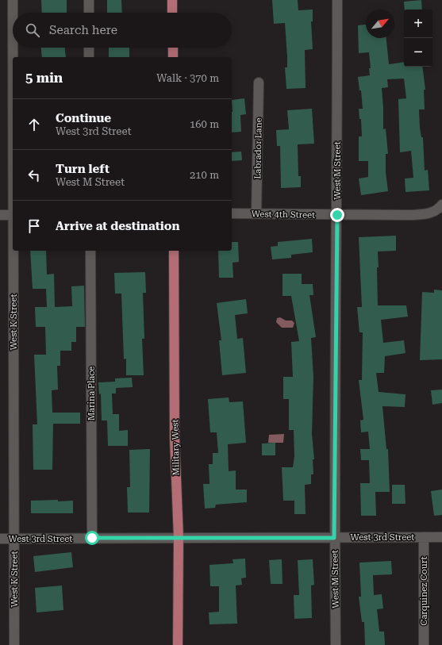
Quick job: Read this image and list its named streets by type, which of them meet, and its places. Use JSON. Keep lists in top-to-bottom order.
{
  "streets": {
    "main road": ["Military West"],
    "street": [
      "Labrador Lane",
      "West M Street",
      "West 4th Street",
      "West K Street",
      "Marina Place",
      "West 3rd Street",
      "Carquinez Court"
    ]
  },
  "crossings": [
    ["Labrador Lane", "West 4th Street"],
    ["West M Street", "West 4th Street"],
    ["West M Street", "West 3rd Street"],
    ["West K Street", "West 3rd Street"],
    ["Marina Place", "West 3rd Street"],
    ["Military West", "West 3rd Street"],
    ["West 3rd Street", "Carquinez Court"]
  ],
  "north": "top right",
  "page": {
    "map_buttons": ["+", "−"],
    "search": "Search here",
    "heading": ["5 min", "Walk · 370 m"],
    "list": [
      ["Continue", "West 3rd Street", "160 m"],
      ["Turn left", "West M Street", "210 m"],
      "Arrive at destination"
    ]
  }
}
